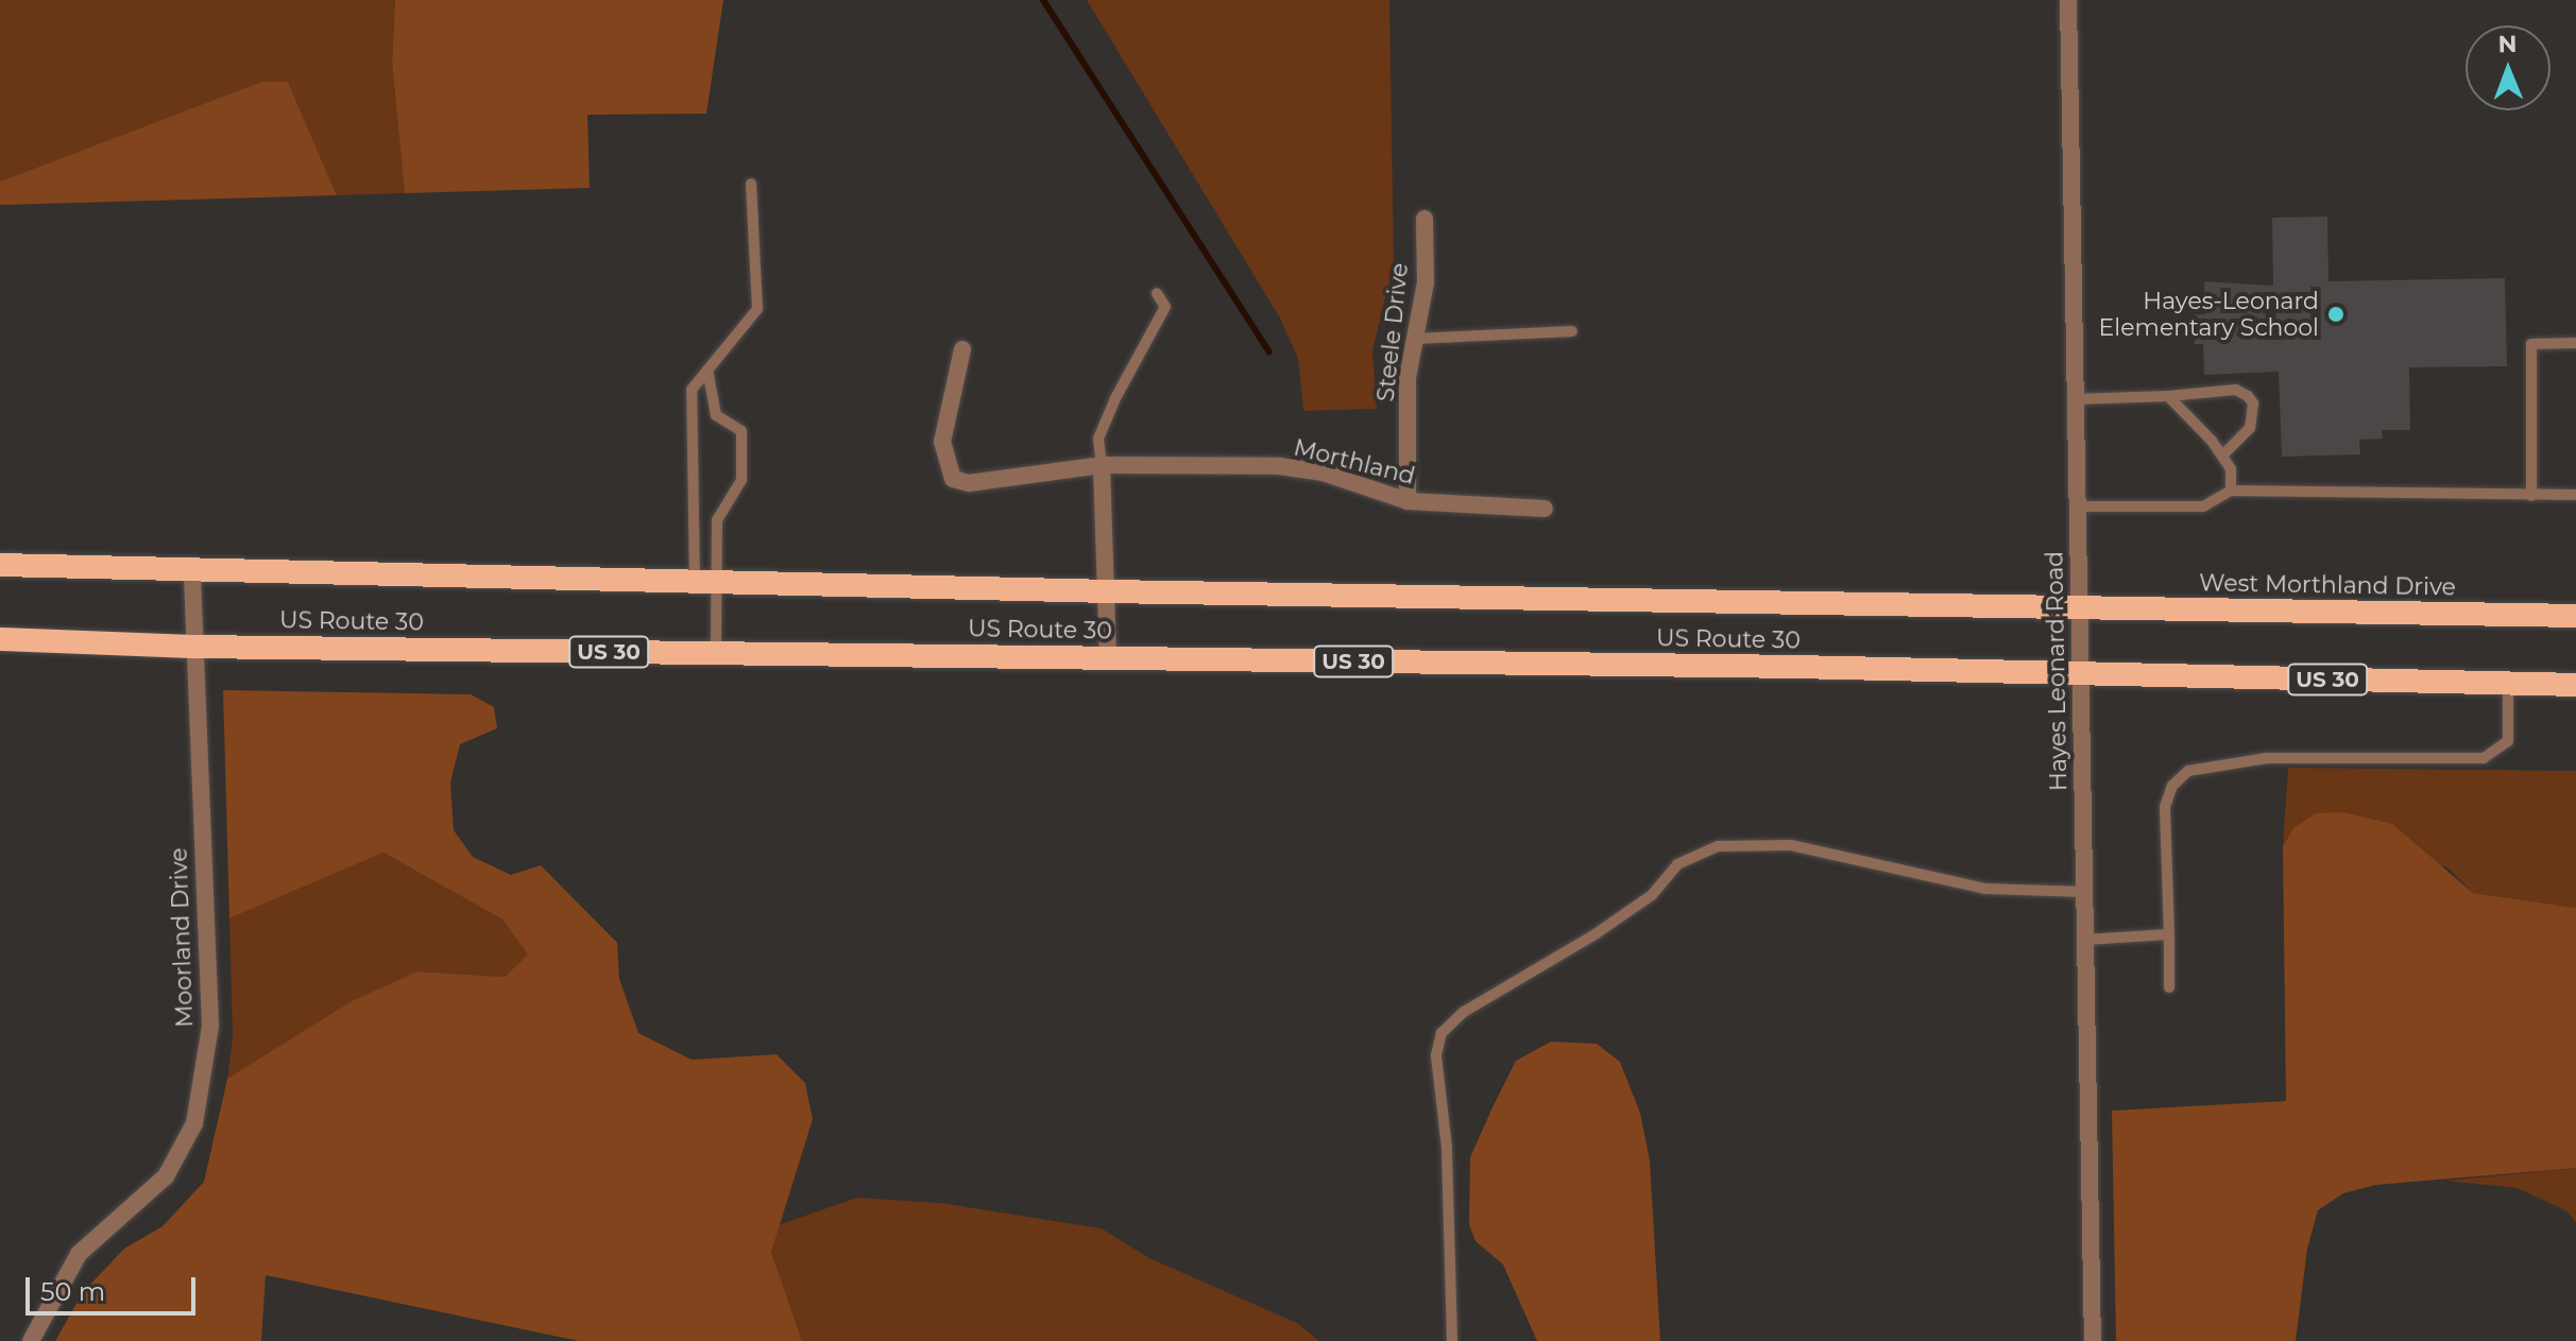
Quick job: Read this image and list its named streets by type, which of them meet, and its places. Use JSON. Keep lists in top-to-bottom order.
{
  "streets": {
    "highway": ["West Morthland Drive", "US Route 30", "US 30"],
    "street": [
      "Steele Drive",
      "Morthland",
      "Hayes Leonard Road",
      "Moorland Drive"
    ]
  },
  "crossings": [
    ["Steele Drive", "Morthland"],
    ["West Morthland Drive", "Hayes Leonard Road"],
    ["West Morthland Drive", "Moorland Drive"],
    ["US Route 30", "US 30"],
    ["US Route 30", "Hayes Leonard Road"],
    ["US Route 30", "Moorland Drive"],
    ["US 30", "Hayes Leonard Road"]
  ],
  "places": ["Hayes-Leonard Elementary School"],
  "scale_bar": "50 m",
  "north": "top"
}
